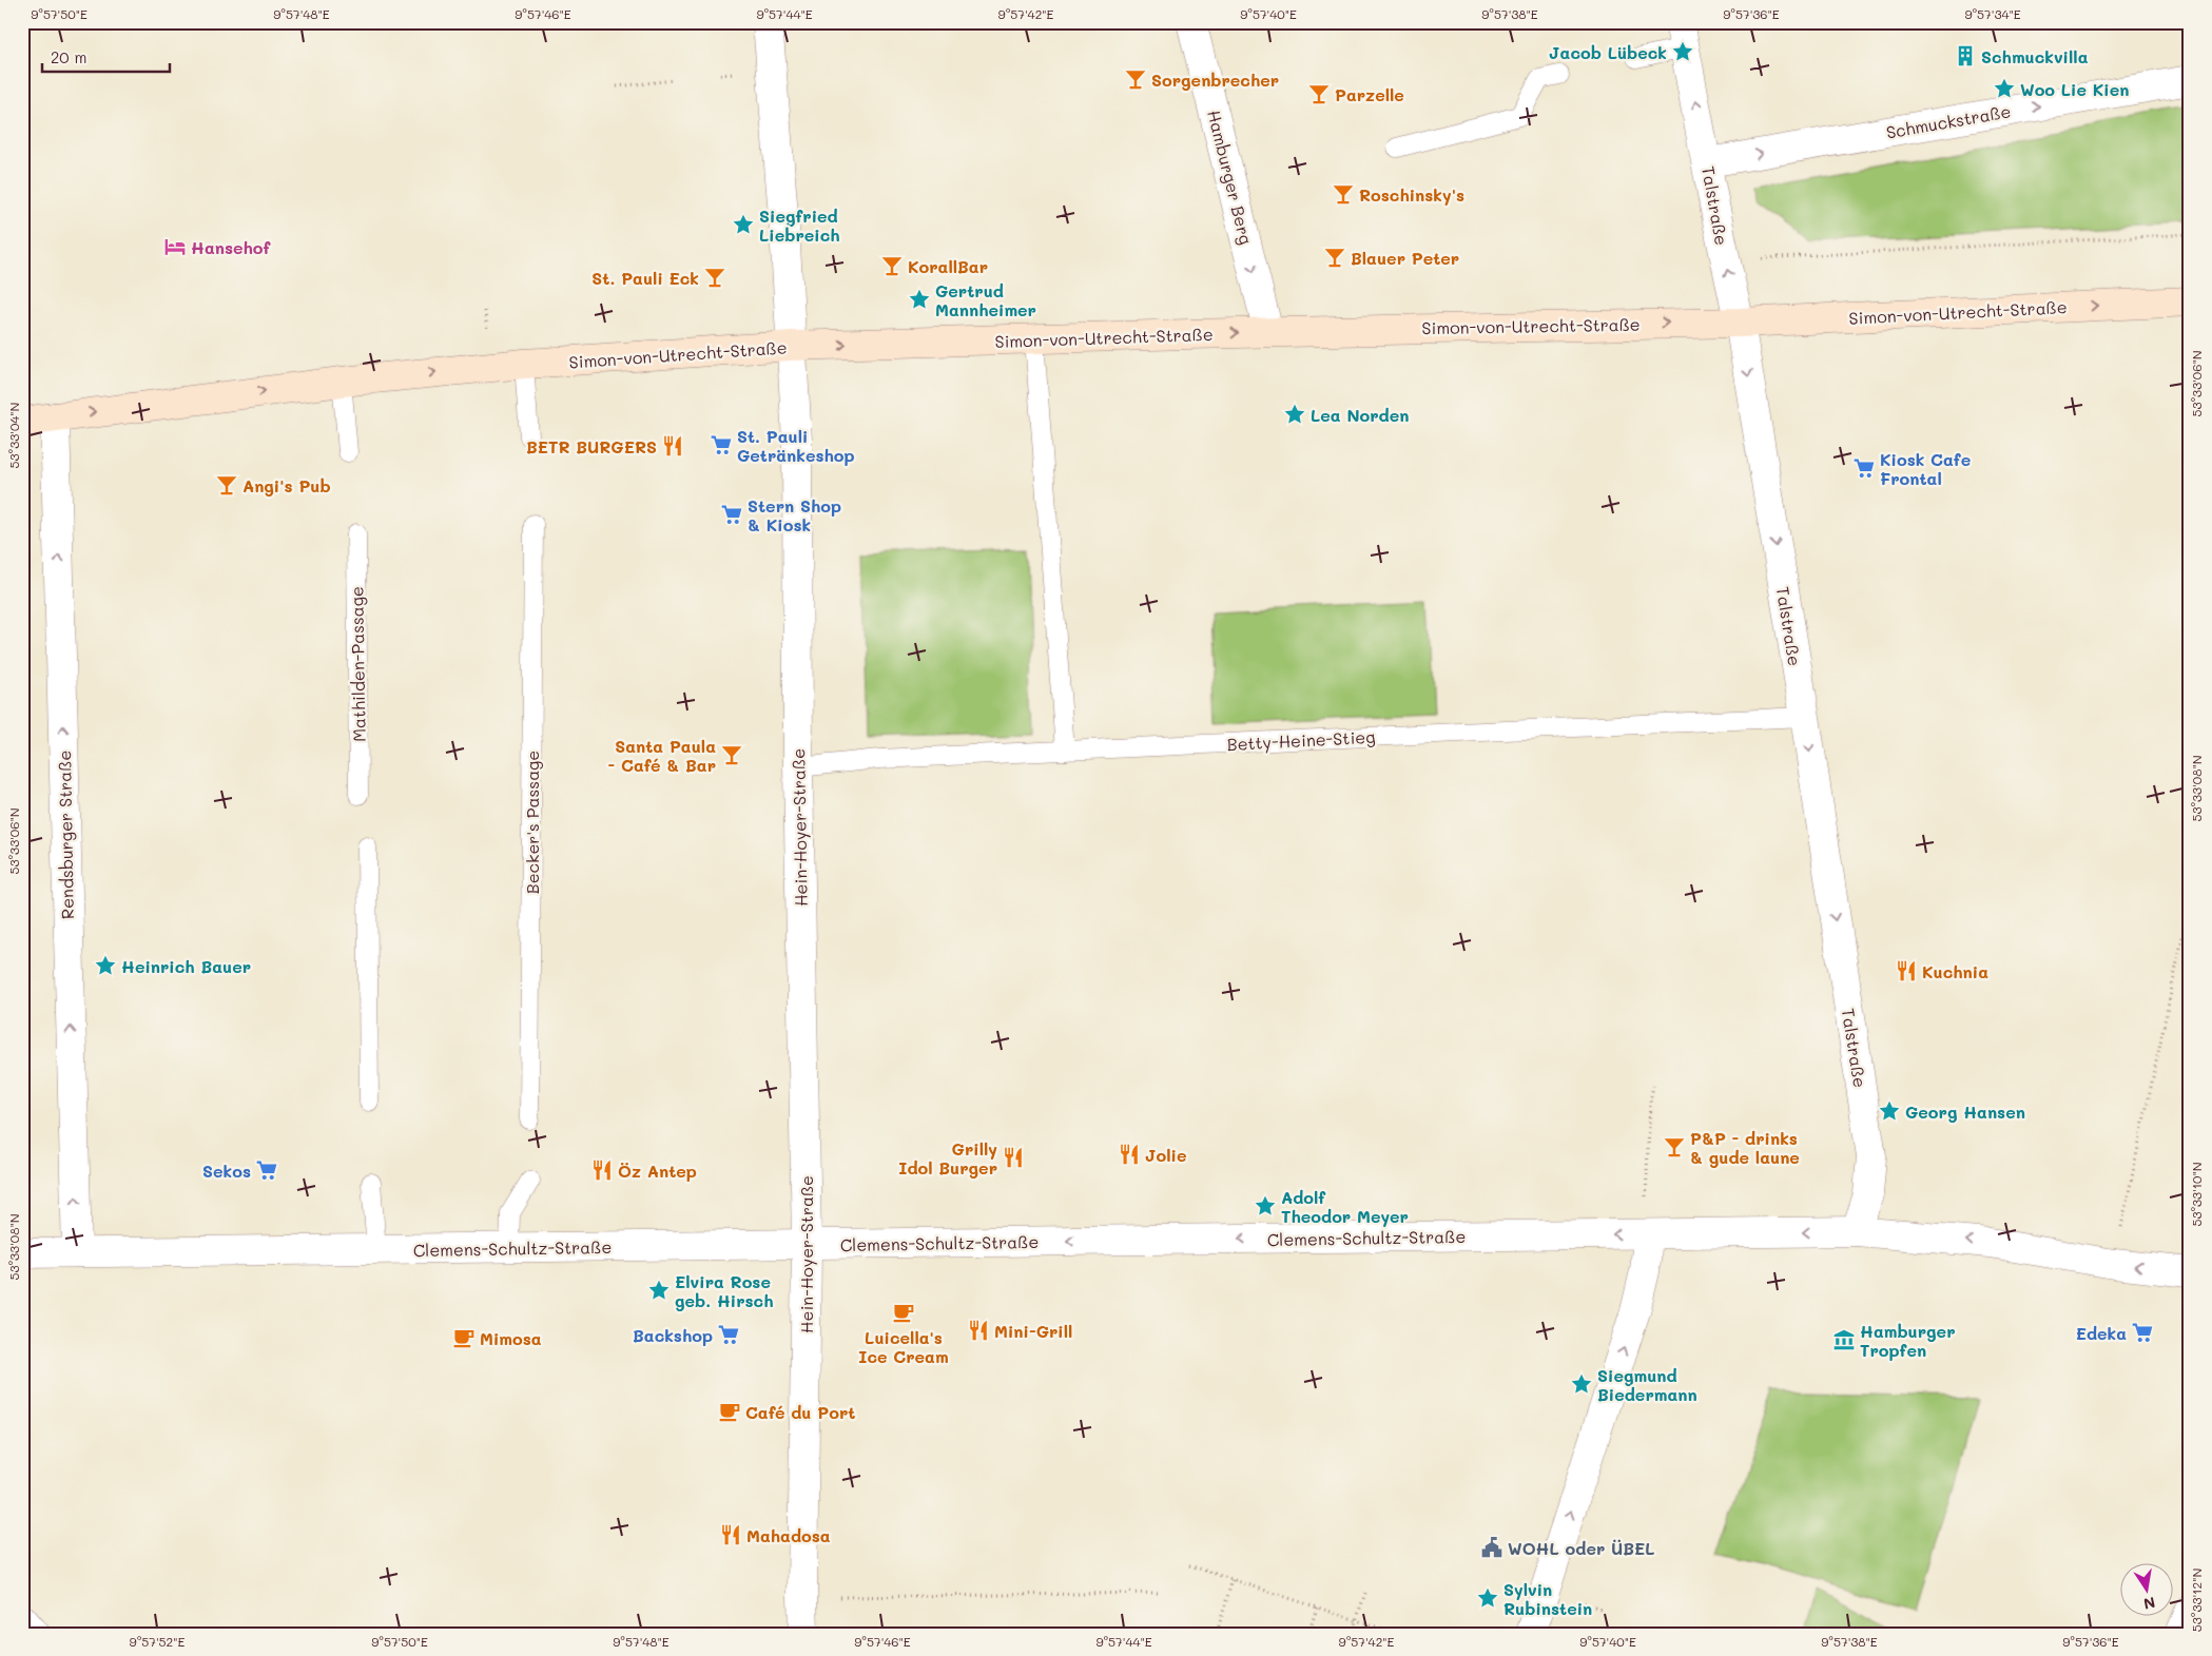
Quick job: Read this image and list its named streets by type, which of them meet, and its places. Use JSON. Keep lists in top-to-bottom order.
{
  "streets": {
    "main road": ["Simon-von-Utrecht-Straße"],
    "street": [
      "Schmuckstraße",
      "Hamburger Berg",
      "Talstraße",
      "Hein-Hoyer-Straße",
      "Rendsburger Straße",
      "Clemens-Schultz-Straße"
    ],
    "lane": ["Mathilden-Passage", "Betty-Heine-Stieg", "Becker's Passage"]
  },
  "crossings": [
    ["Schmuckstraße", "Talstraße"],
    ["Hamburger Berg", "Simon-von-Utrecht-Straße"],
    ["Talstraße", "Simon-von-Utrecht-Straße"],
    ["Talstraße", "Betty-Heine-Stieg"],
    ["Talstraße", "Clemens-Schultz-Straße"],
    ["Simon-von-Utrecht-Straße", "Hein-Hoyer-Straße"],
    ["Simon-von-Utrecht-Straße", "Rendsburger Straße"],
    ["Betty-Heine-Stieg", "Hein-Hoyer-Straße"],
    ["Hein-Hoyer-Straße", "Clemens-Schultz-Straße"],
    ["Rendsburger Straße", "Clemens-Schultz-Straße"]
  ],
  "one_way": [
    "Schmuckstraße",
    "Hamburger Berg",
    "Simon-von-Utrecht-Straße",
    "Rendsburger Straße",
    "Clemens-Schultz-Straße"
  ],
  "places": {
    "place": [
      "Jacob Lübeck",
      "Woo Lie Kien",
      "Siegfried Liebreich",
      "Gertrud Mannheimer",
      "Lea Norden",
      "Heinrich Bauer",
      "Georg Hansen",
      "Adolf Theodor Meyer",
      "Elvira Rose geb. Hirsch",
      "Siegmund Biedermann",
      "Sylvin Rubinstein"
    ],
    "building": ["Schmuckvilla"],
    "bar": [
      "Sorgenbrecher",
      "Parzelle",
      "Roschinsky's",
      "Blauer Peter",
      "KorallBar",
      "St. Pauli Eck",
      "Angi's Pub",
      "Santa Paula - Café & Bar",
      "P&P - drinks & gude laune"
    ],
    "hotel": ["Hansehof"],
    "supermarket": [
      "St. Pauli Getränkeshop",
      "Kiosk Cafe Frontal",
      "Stern Shop & Kiosk",
      "Sekos",
      "Edeka",
      "Backshop"
    ],
    "restaurant": [
      "BETR BURGERS",
      "Kuchnia",
      "Jolie",
      "Grilly Idol Burger",
      "Öz Antep",
      "Mini-Grill",
      "Mahadosa"
    ],
    "cafe": ["Luicella's Ice Cream", "Mimosa", "Café du Port"],
    "museum": ["Hamburger Tropfen"],
    "public building": ["WOHL oder ÜBEL"]
  },
  "scale_bar": "20 m",
  "north": "bottom",
  "coordinates": [
    "9°57'50\"E",
    "9°57'48\"E",
    "9°57'46\"E",
    "9°57'44\"E",
    "9°57'42\"E",
    "9°57'40\"E",
    "9°57'38\"E",
    "9°57'36\"E",
    "9°57'34\"E",
    "53°33'06\"N",
    "53°33'04\"N",
    "53°33'08\"N",
    "53°33'10\"N",
    "53°33'12\"N",
    "9°57'52\"E"
  ]
}
